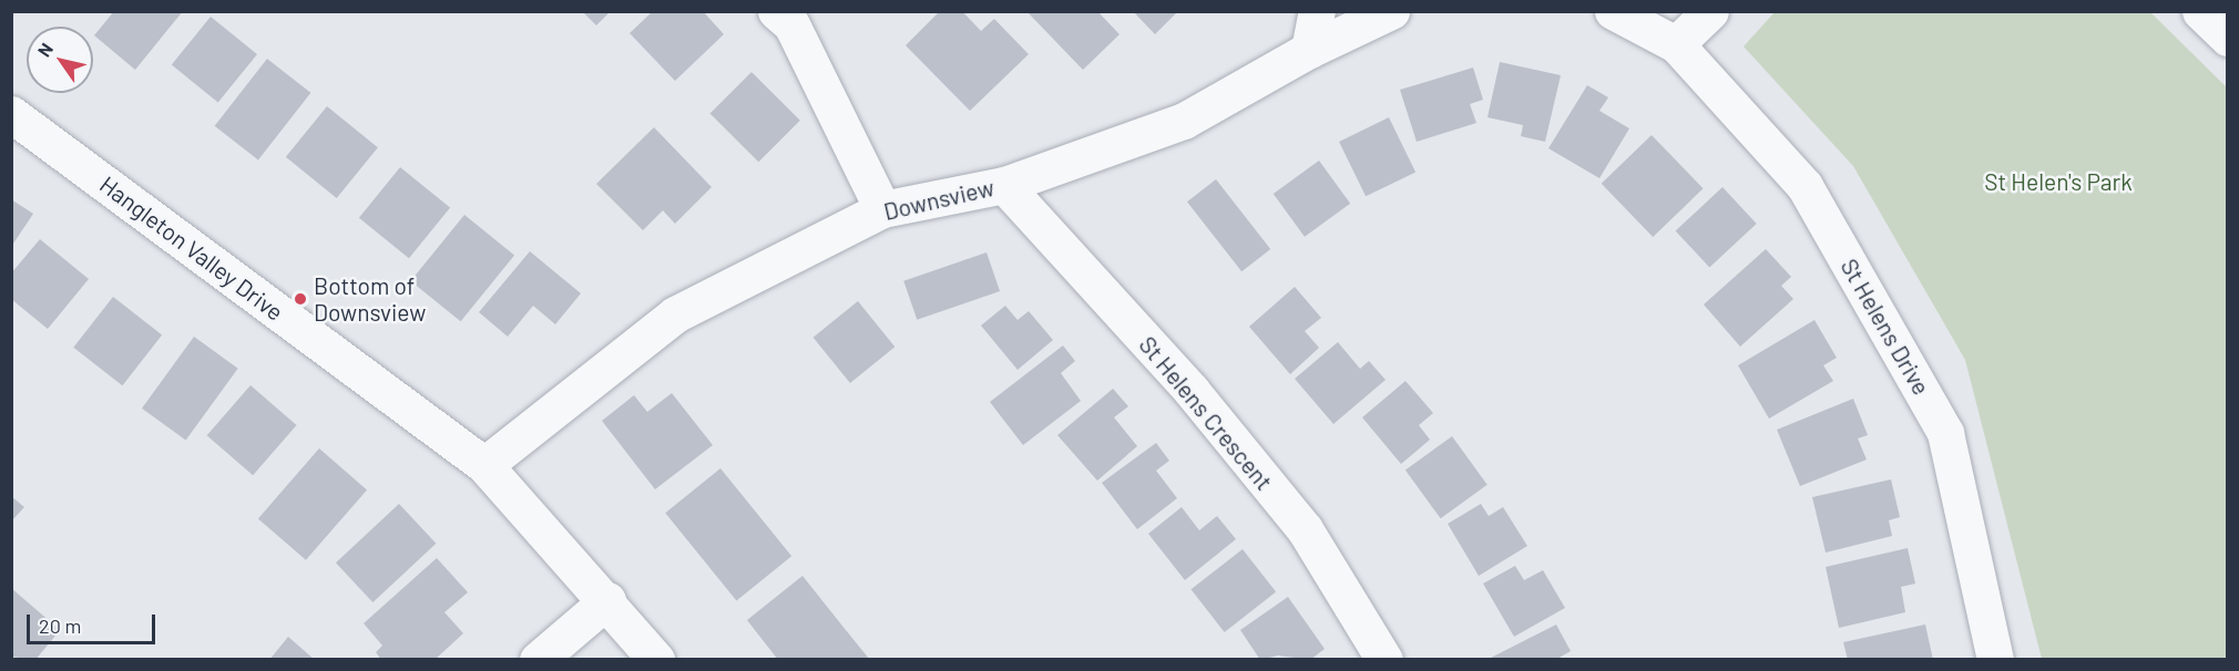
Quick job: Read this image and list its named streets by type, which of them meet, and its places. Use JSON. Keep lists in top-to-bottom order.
{
  "streets": {
    "street": [
      "Downsview",
      "Hangleton Valley Drive",
      "St Helens Drive",
      "St Helens Crescent"
    ]
  },
  "crossings": [
    ["Downsview", "Hangleton Valley Drive"],
    ["Downsview", "St Helens Crescent"]
  ],
  "parks": ["St Helen's Park"],
  "places": ["Bottom of Downsview"],
  "scale_bar": "20 m",
  "north": "top left"
}
